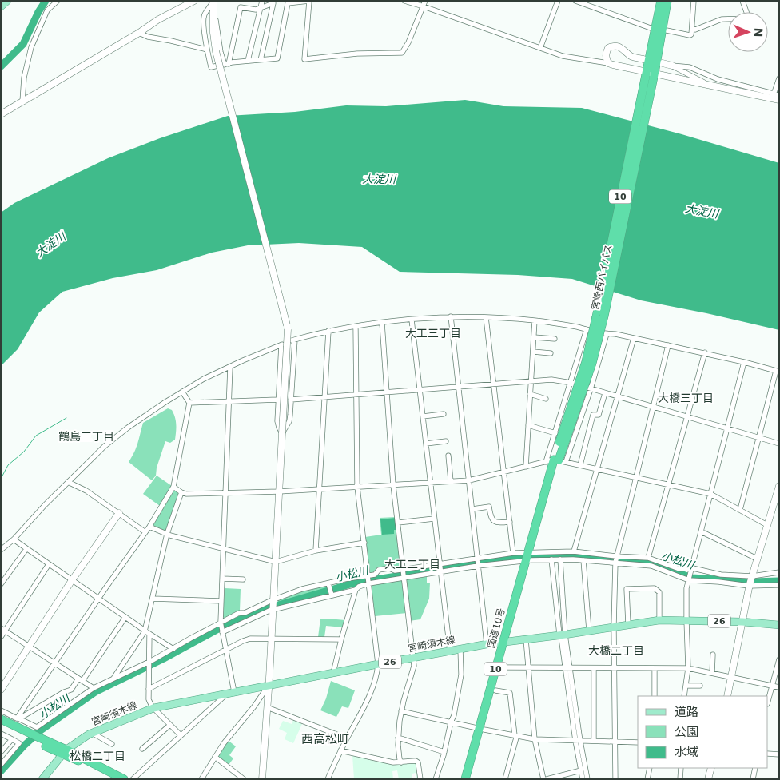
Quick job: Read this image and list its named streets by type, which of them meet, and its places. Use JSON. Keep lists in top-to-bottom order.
{
  "streets": {
    "highway": ["10", "宮崎西バイパス", "国道10号"],
    "main road": ["26", "宮崎須木線"]
  },
  "crossings": [
    ["宮崎西バイパス", "国道10号"],
    ["国道10号", "宮崎須木線"]
  ],
  "districts": [
    "大工三丁目",
    "大橋三丁目",
    "鶴島三丁目",
    "大工二丁目",
    "大橋二丁目",
    "西高松町",
    "松橋二丁目"
  ],
  "water": ["大淀川", "小松川"],
  "legend": ["道路", "公園", "水域"],
  "north": "right"
}
